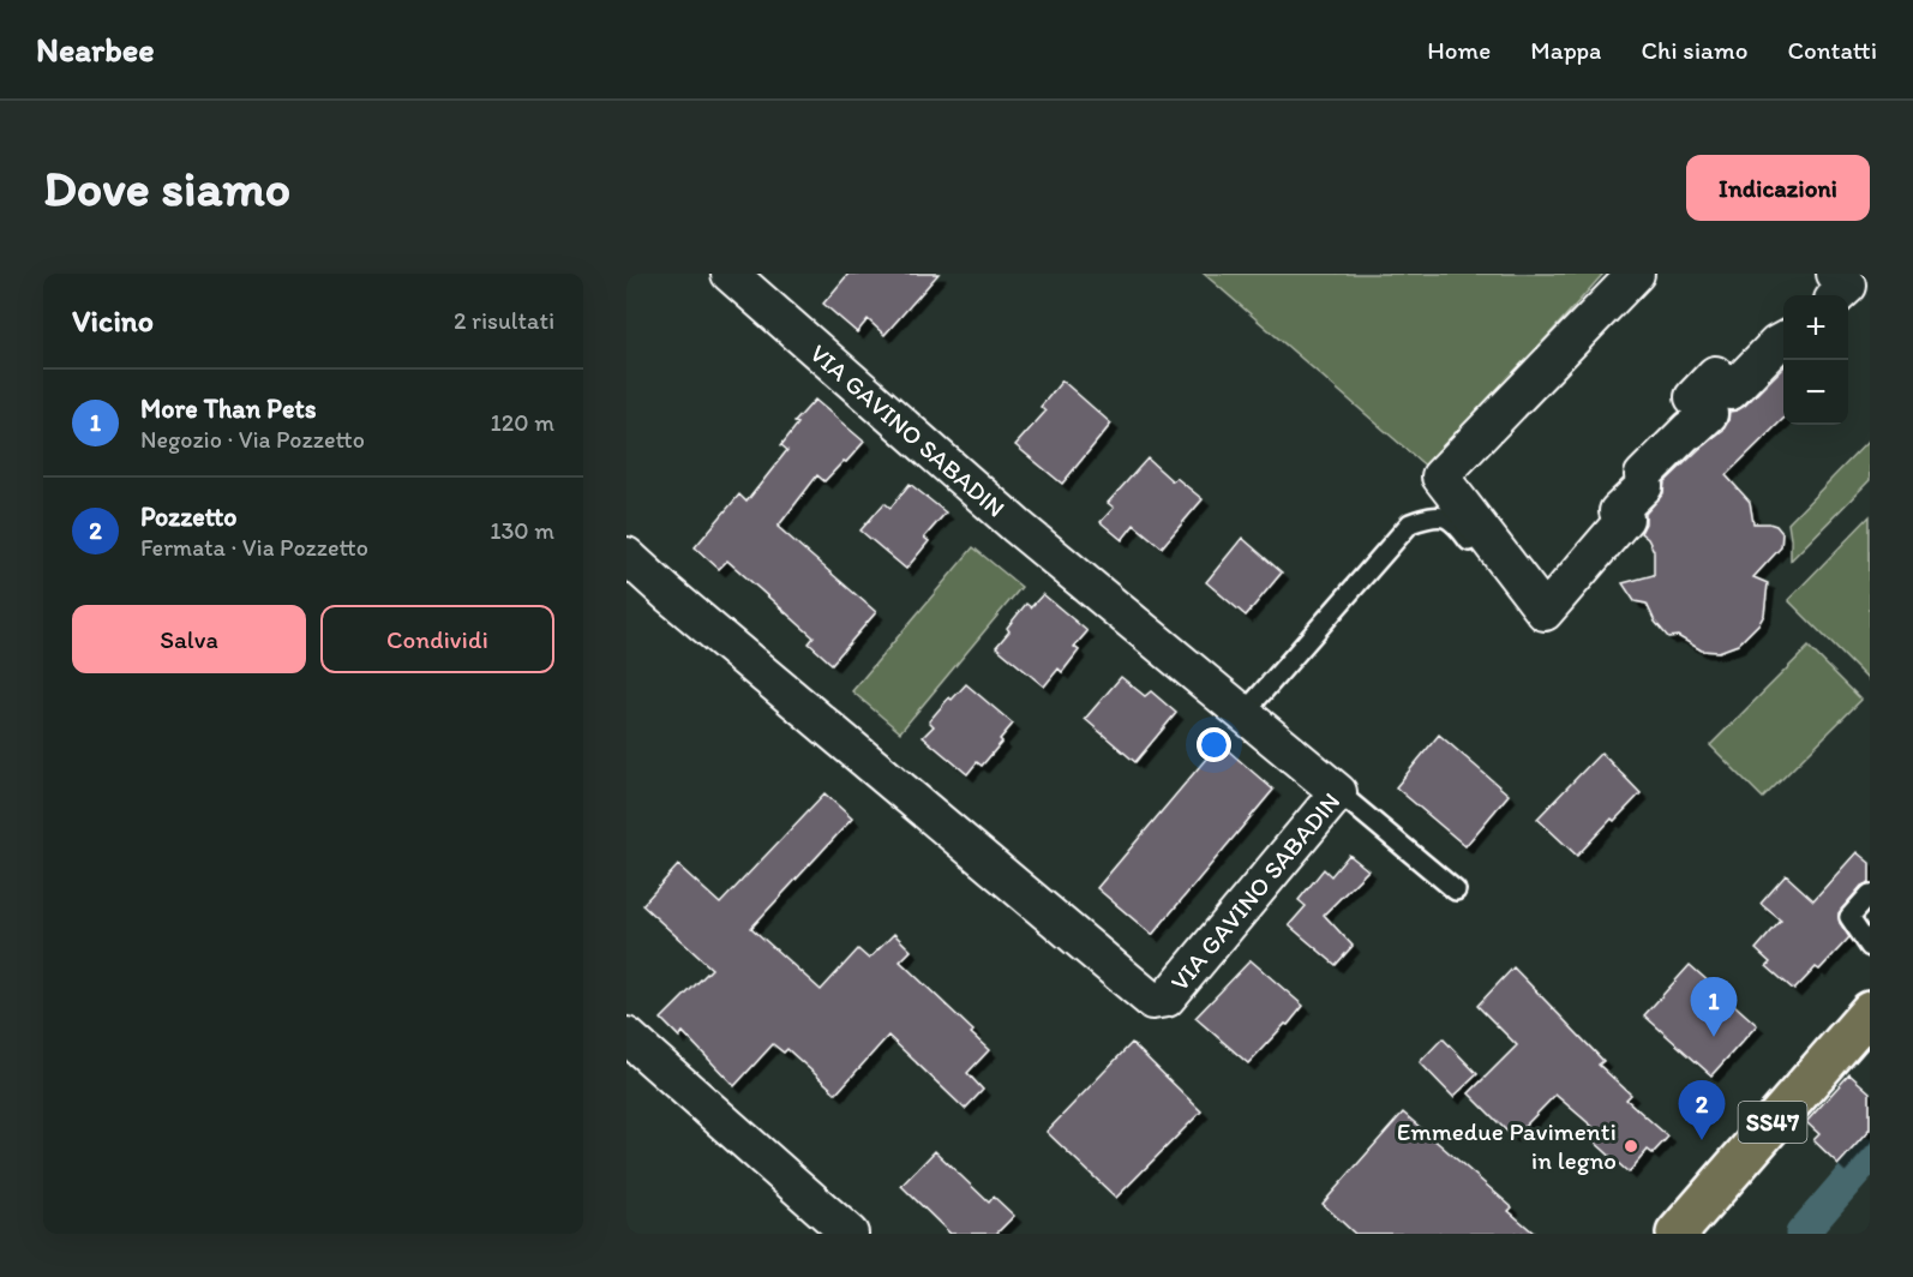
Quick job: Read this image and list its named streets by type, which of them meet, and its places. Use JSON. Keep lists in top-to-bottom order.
{
  "streets": {
    "main road": ["SS47"],
    "street": ["VIA GAVINO SABADIN"]
  },
  "places": ["Emmedue Pavimenti in legno"],
  "page": {
    "header": "Nearbee",
    "nav": [
      "Home",
      "Mappa",
      "Chi siamo",
      "Contatti"
    ],
    "buttons": [
      "Indicazioni",
      ["Salva", "Condividi"]
    ],
    "title": "Dove siamo",
    "heading": ["Vicino", "2 risultati"],
    "map_buttons": ["+", "−"],
    "list": [
      {
        "mark": "1",
        "name": "More Than Pets",
        "note": "Negozio · Via Pozzetto",
        "value": "120 m"
      },
      {
        "mark": "2",
        "name": "Pozzetto",
        "note": "Fermata · Via Pozzetto",
        "value": "130 m"
      }
    ],
    "pins": ["1", "2"]
  }
}
